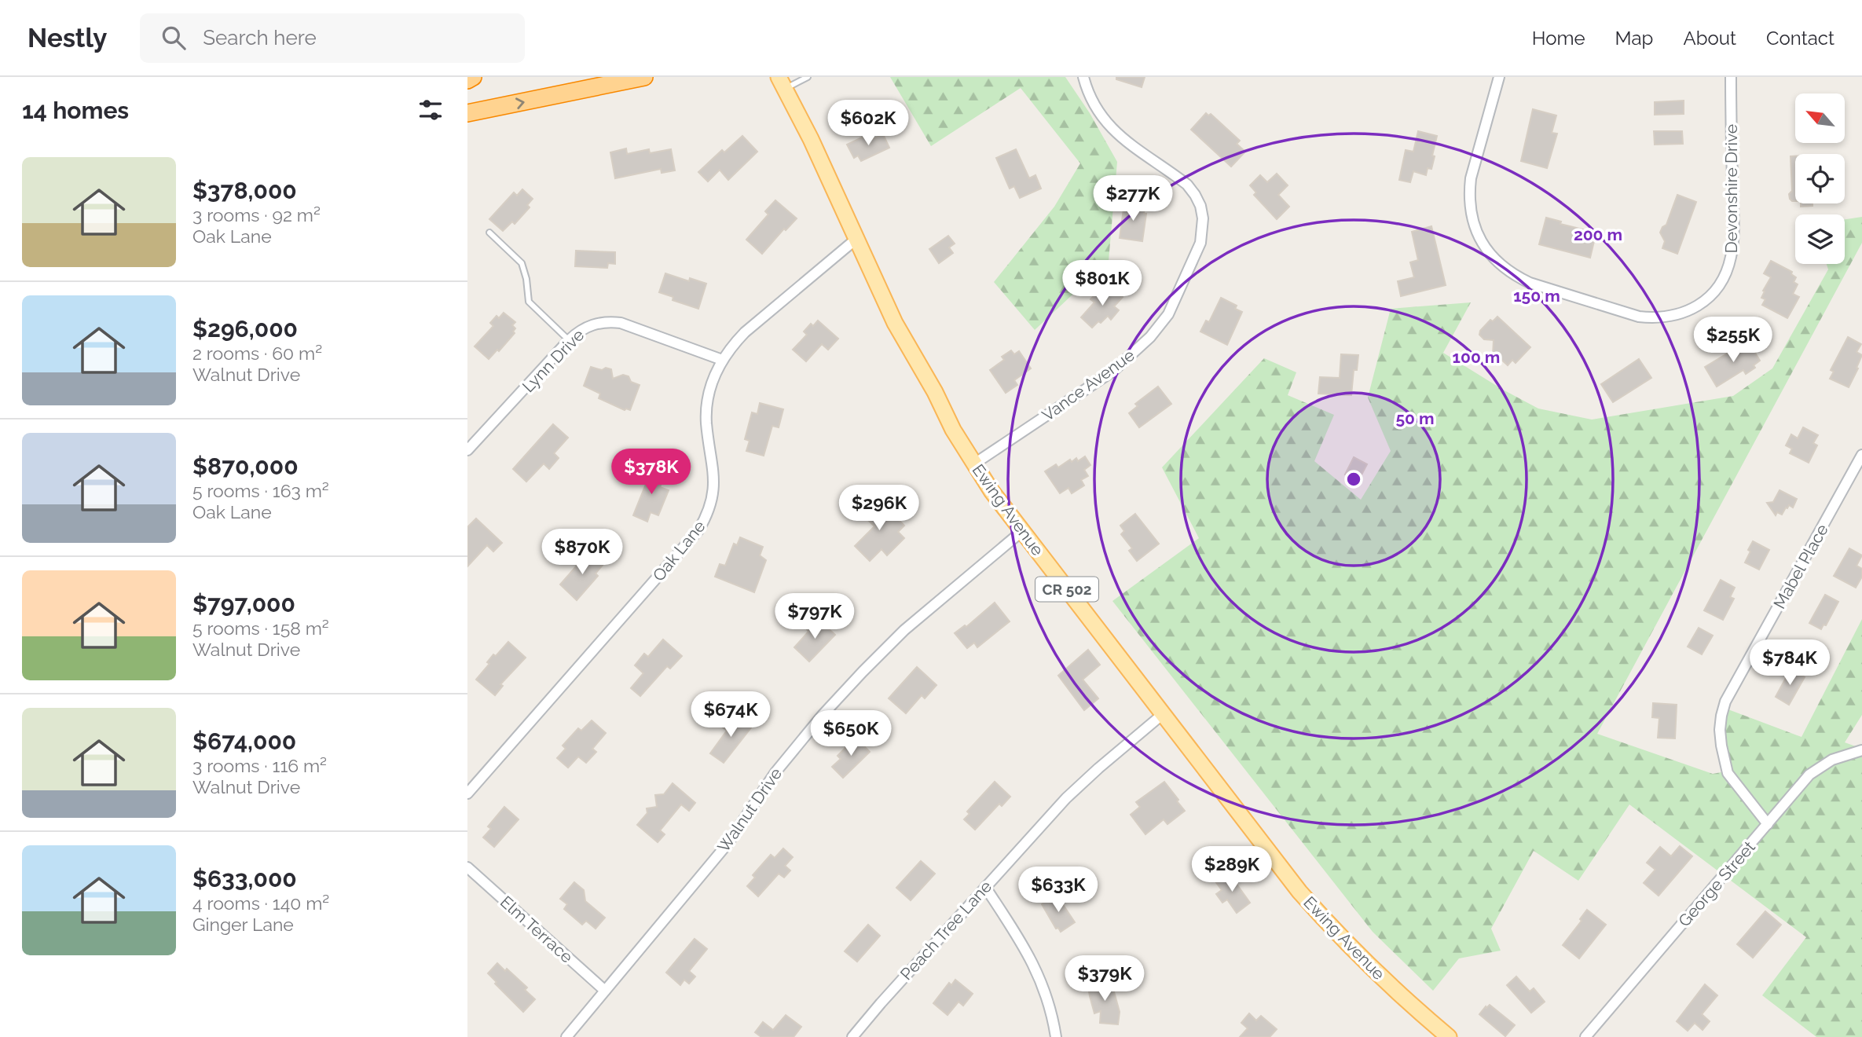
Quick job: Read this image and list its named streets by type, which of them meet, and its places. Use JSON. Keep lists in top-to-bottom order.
{
  "streets": {
    "main road": ["Ewing Avenue", "CR 502"],
    "street": [
      "Devonshire Drive",
      "Lynn Drive",
      "Vance Avenue",
      "Oak Lane",
      "Mabel Place",
      "Walnut Drive",
      "George Street",
      "Elm Terrace",
      "Peach Tree Lane"
    ]
  },
  "crossings": [
    ["Lynn Drive", "Oak Lane"],
    ["Vance Avenue", "Ewing Avenue"],
    ["Ewing Avenue", "Oak Lane"],
    ["Ewing Avenue", "Walnut Drive"],
    ["Ewing Avenue", "Peach Tree Lane"],
    ["Mabel Place", "George Street"],
    ["Walnut Drive", "Elm Terrace"]
  ],
  "north": "top left",
  "page": {
    "header": "Nestly",
    "search": "Search here",
    "nav": [
      "Home",
      "Map",
      "About",
      "Contact"
    ],
    "heading": "14 homes",
    "price": [
      "$602K",
      "$277K",
      "$801K",
      "$255K",
      "$378K",
      "$296K",
      "$870K",
      "$797K",
      "$784K",
      "$674K",
      "$650K",
      "$289K",
      "$633K",
      "$379K"
    ],
    "list": [
      {
        "name": "$378,000",
        "note": "3 rooms · 92 m² · Oak Lane"
      },
      {
        "name": "$296,000",
        "note": "2 rooms · 60 m² · Walnut Drive"
      },
      {
        "name": "$870,000",
        "note": "5 rooms · 163 m² · Oak Lane"
      },
      {
        "name": "$797,000",
        "note": "5 rooms · 158 m² · Walnut Drive"
      },
      {
        "name": "$674,000",
        "note": "3 rooms · 116 m² · Walnut Drive"
      },
      {
        "name": "$633,000",
        "note": "4 rooms · 140 m² · Ginger Lane"
      }
    ]
  },
  "rings": [
    "200 m",
    "150 m",
    "100 m",
    "50 m"
  ]
}
